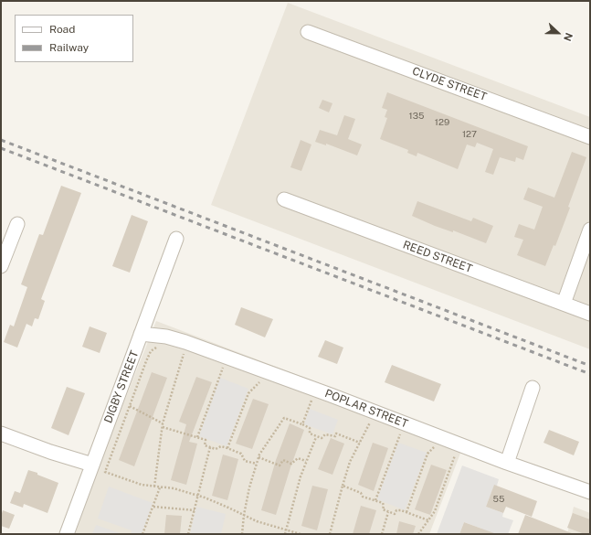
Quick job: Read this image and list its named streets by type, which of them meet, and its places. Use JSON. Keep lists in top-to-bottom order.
{
  "streets": {
    "street": [
      "CLYDE STREET",
      "REED STREET",
      "DIGBY STREET",
      "POPLAR STREET"
    ]
  },
  "crossings": [
    ["DIGBY STREET", "POPLAR STREET"]
  ],
  "house_numbers": [
    "135",
    "129",
    "127",
    "55"
  ],
  "legend": ["Road", "Railway"],
  "north": "right"
}
